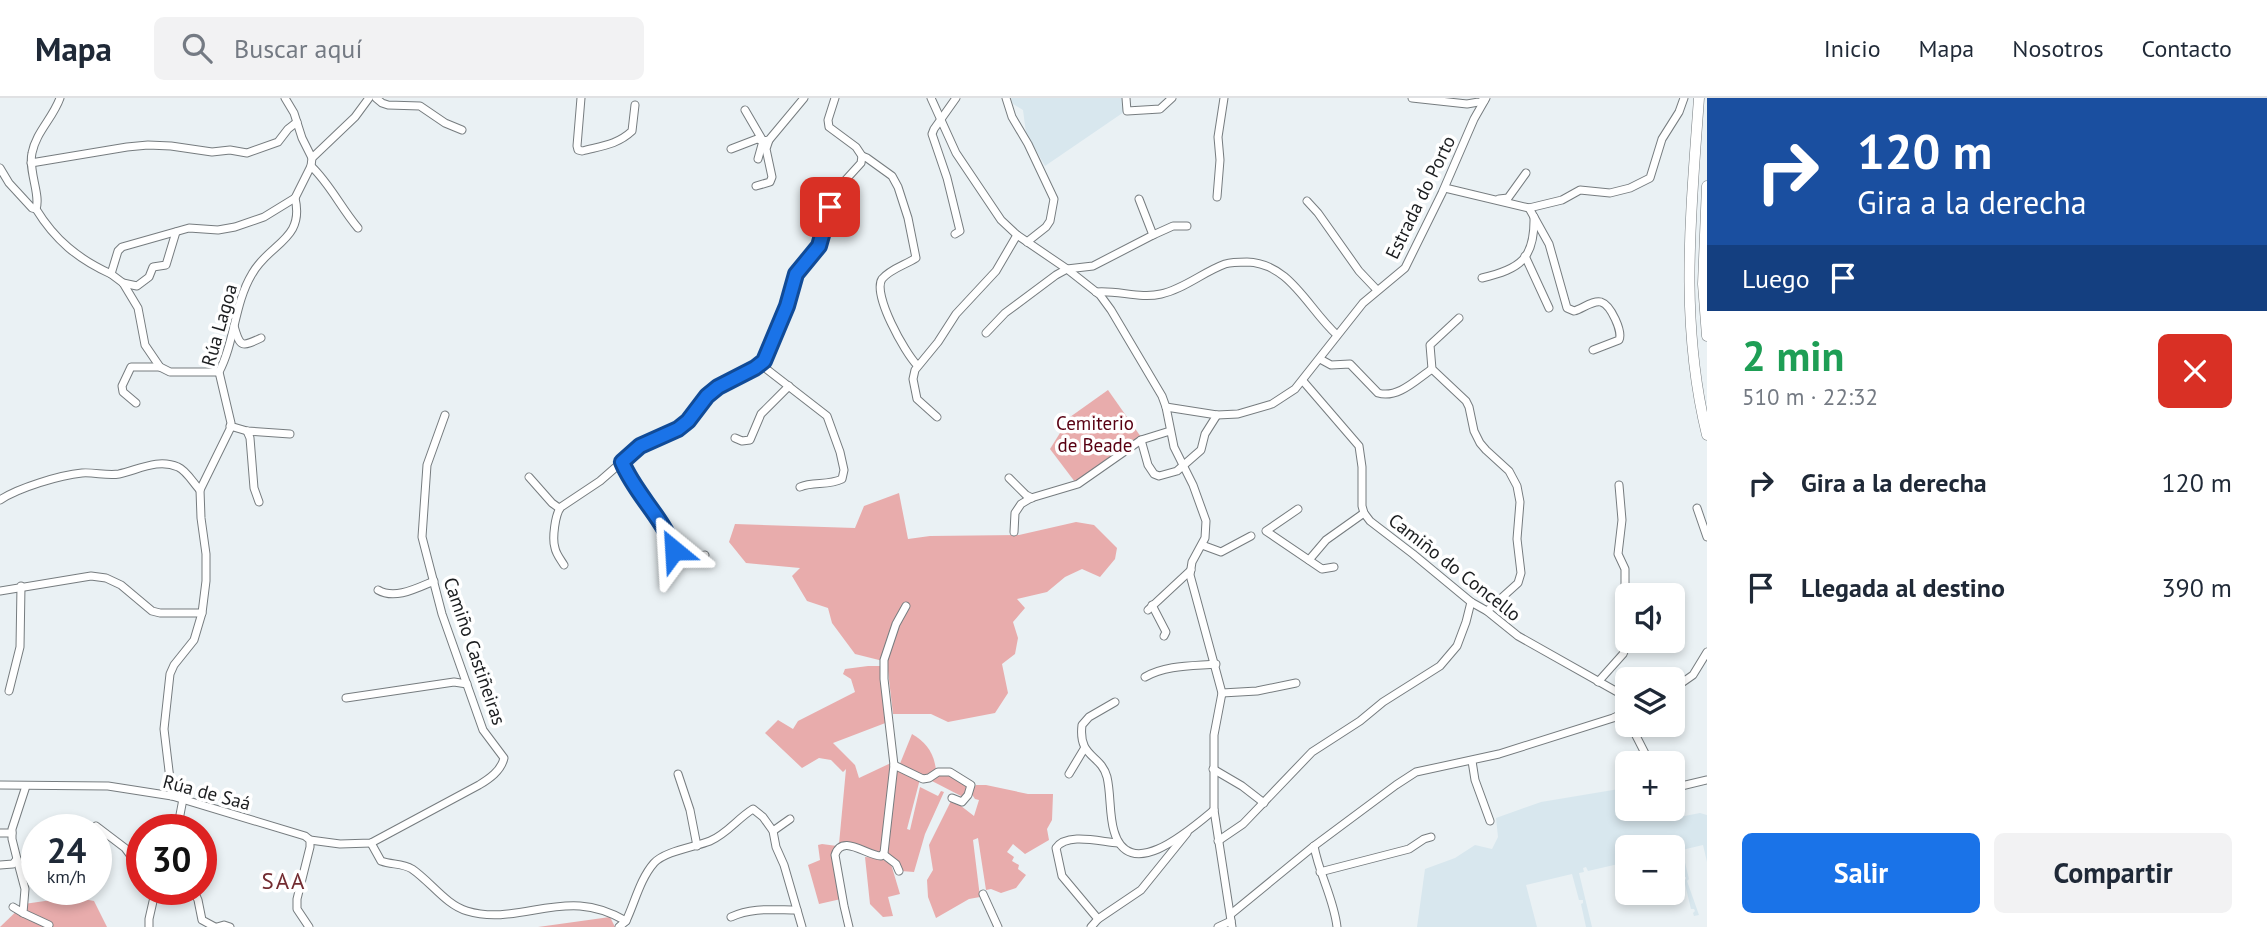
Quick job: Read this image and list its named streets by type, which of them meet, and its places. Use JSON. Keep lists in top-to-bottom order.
{
  "streets": {
    "street": [
      "Estrada do Porto",
      "Rúa Lagoa",
      "Camiño do Concello",
      "Camiño Castiñeiras",
      "Rúa de Saá"
    ]
  },
  "crossings": [
    ["Estrada do Porto", "Camiño do Concello"],
    ["Camiño Castiñeiras", "Rúa de Saá"]
  ],
  "districts": ["SAA"],
  "parks": ["Cemiterio de Beade"],
  "page": {
    "header": "Mapa",
    "search": "Buscar aquí",
    "nav": [
      "Inicio",
      "Mapa",
      "Nosotros",
      "Contacto"
    ],
    "turn": ["120 m", "Gira a la derecha"],
    "then": "Luego",
    "heading": ["2 min", "510 m · 22:32"],
    "list": [
      {
        "name": "Gira a la derecha",
        "value": "120 m"
      },
      {
        "name": "Llegada al destino",
        "value": "390 m"
      }
    ],
    "map_buttons": ["+", "−"],
    "speed": "24 km/h",
    "limit": "30",
    "buttons": ["Salir", "Compartir"]
  }
}
